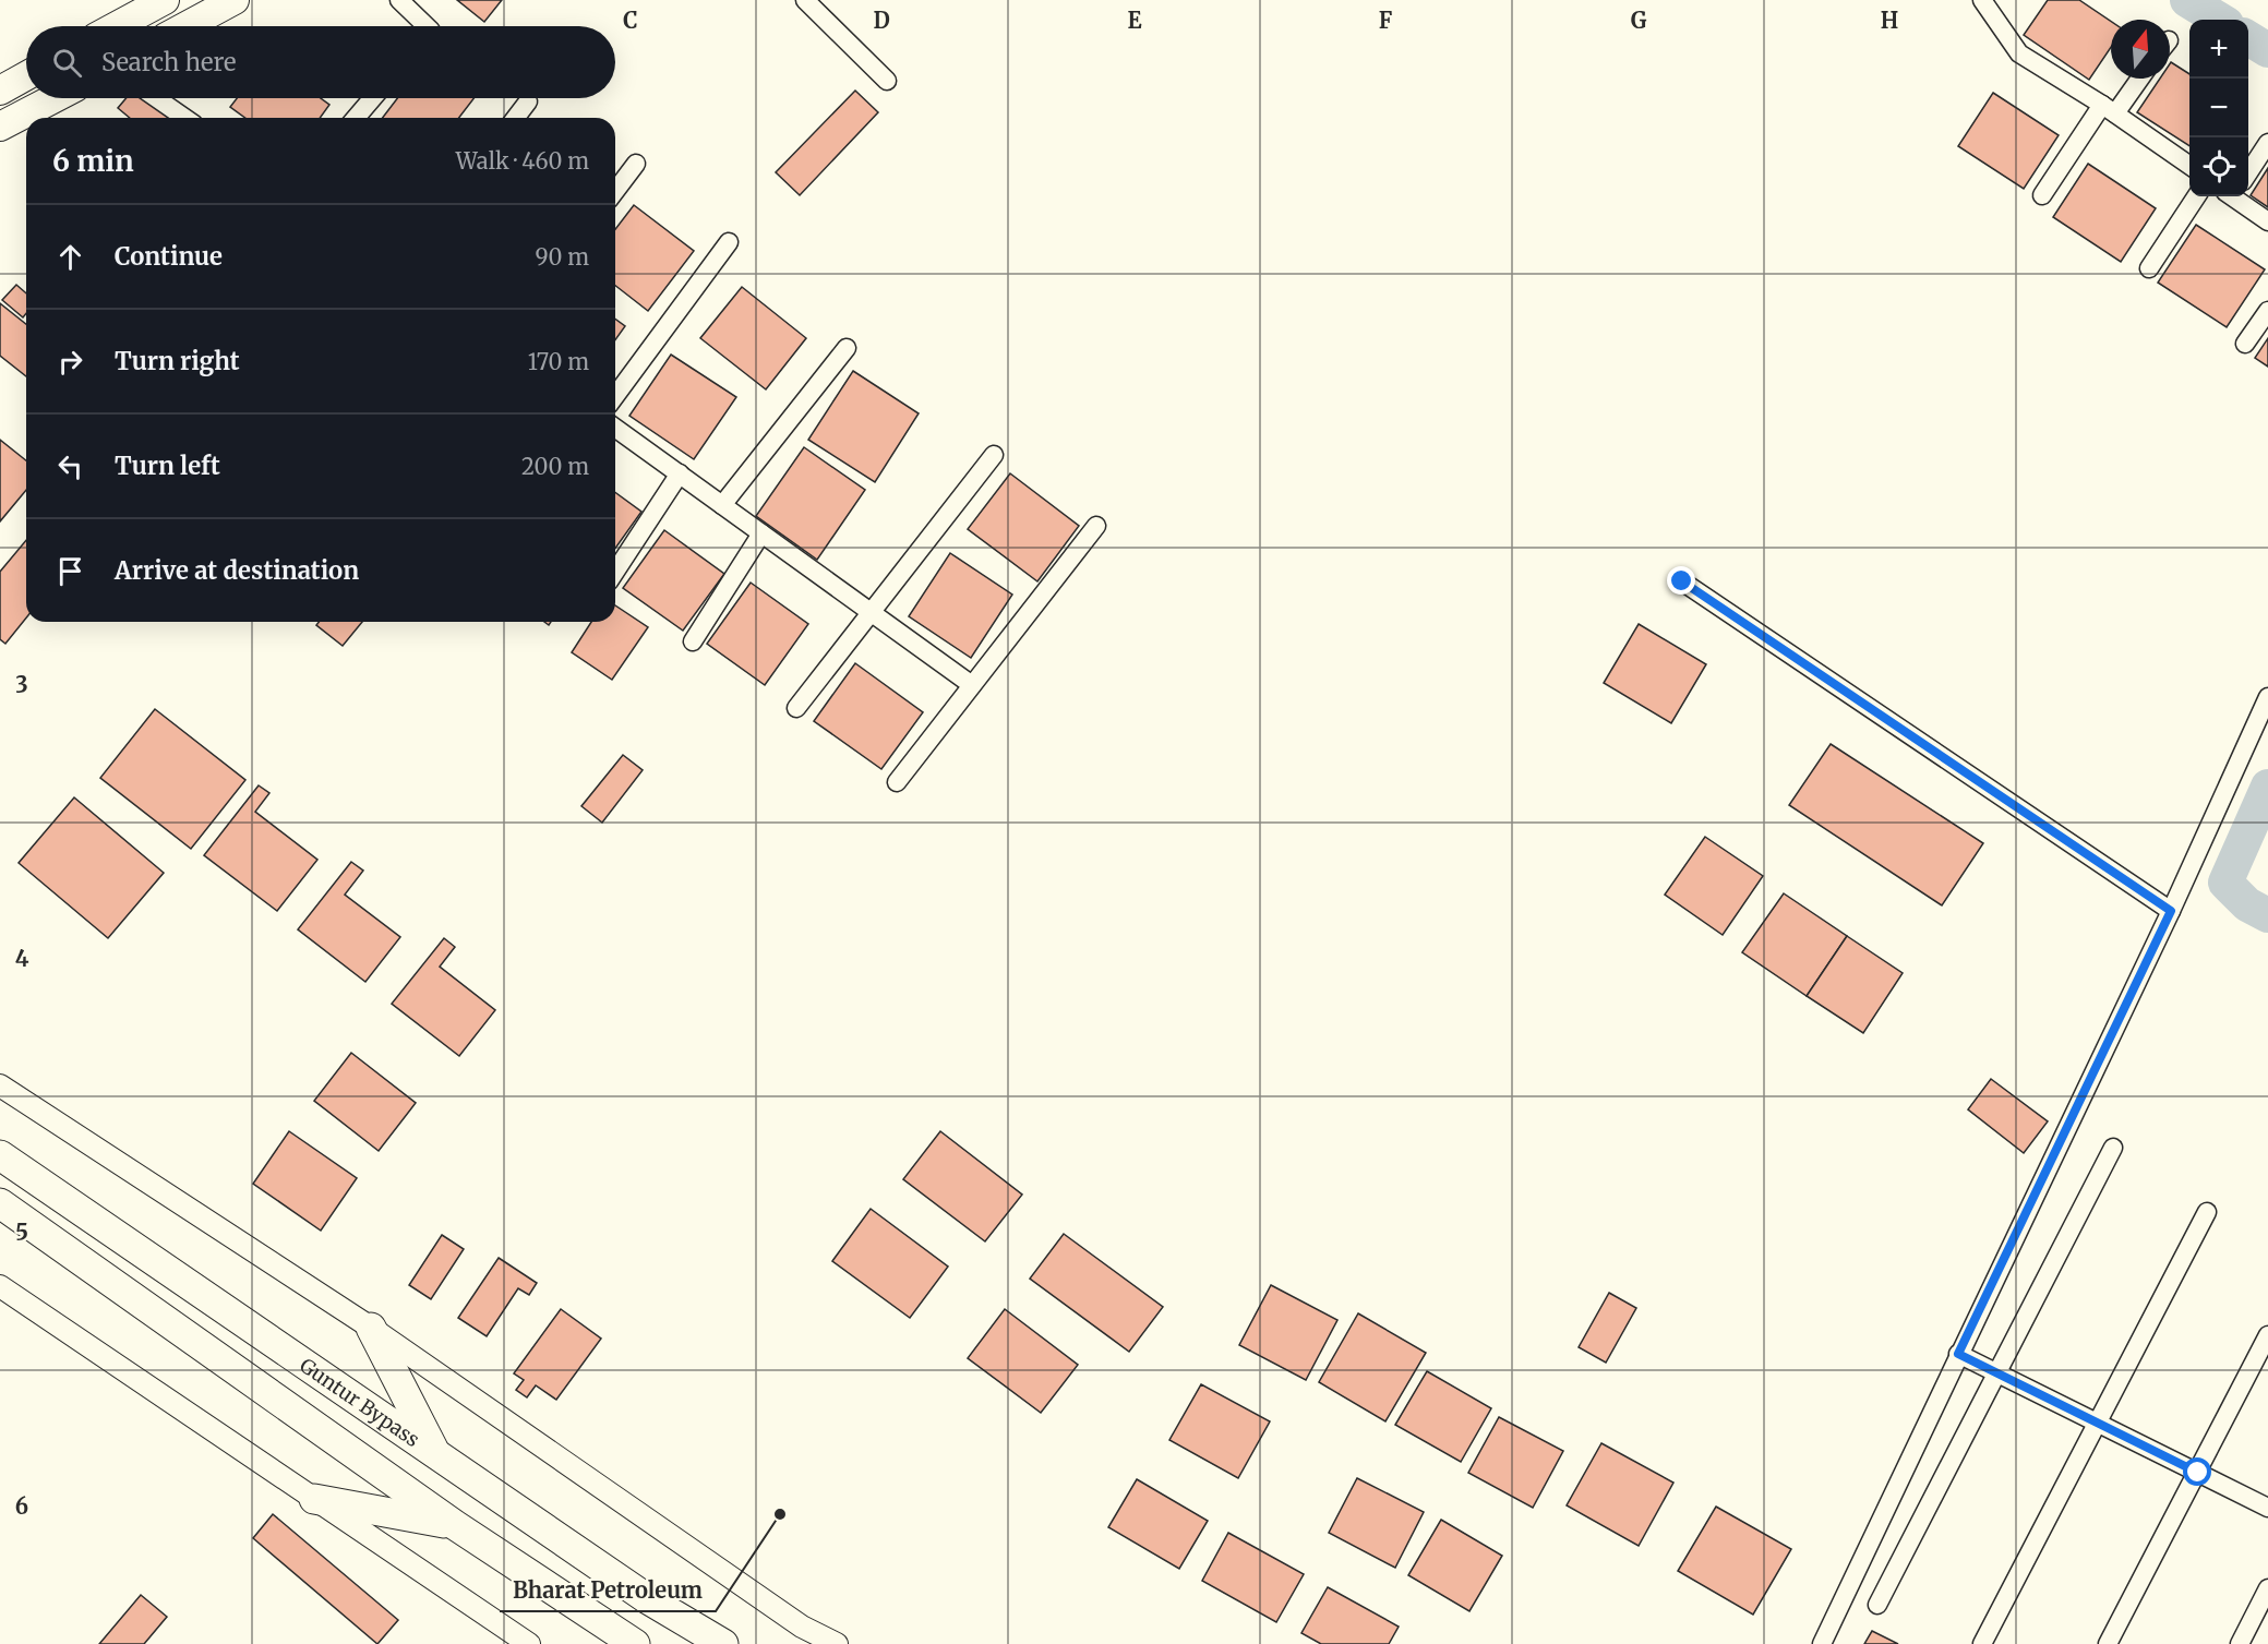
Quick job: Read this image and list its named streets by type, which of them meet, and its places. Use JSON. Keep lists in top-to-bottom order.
{
  "streets": {
    "highway": ["Guntur Bypass"]
  },
  "places": ["Bharat Petroleum"],
  "north": "top",
  "page": {
    "map_buttons": ["+", "−"],
    "search": "Search here",
    "heading": ["6 min", "Walk · 460 m"],
    "list": [
      ["Continue", "90 m"],
      ["Turn right", "170 m"],
      ["Turn left", "200 m"],
      "Arrive at destination"
    ]
  },
  "grid": {
    "columns": [
      "C",
      "D",
      "E",
      "F",
      "G",
      "H"
    ],
    "rows": [
      "3",
      "4",
      "5",
      "6"
    ]
  }
}
